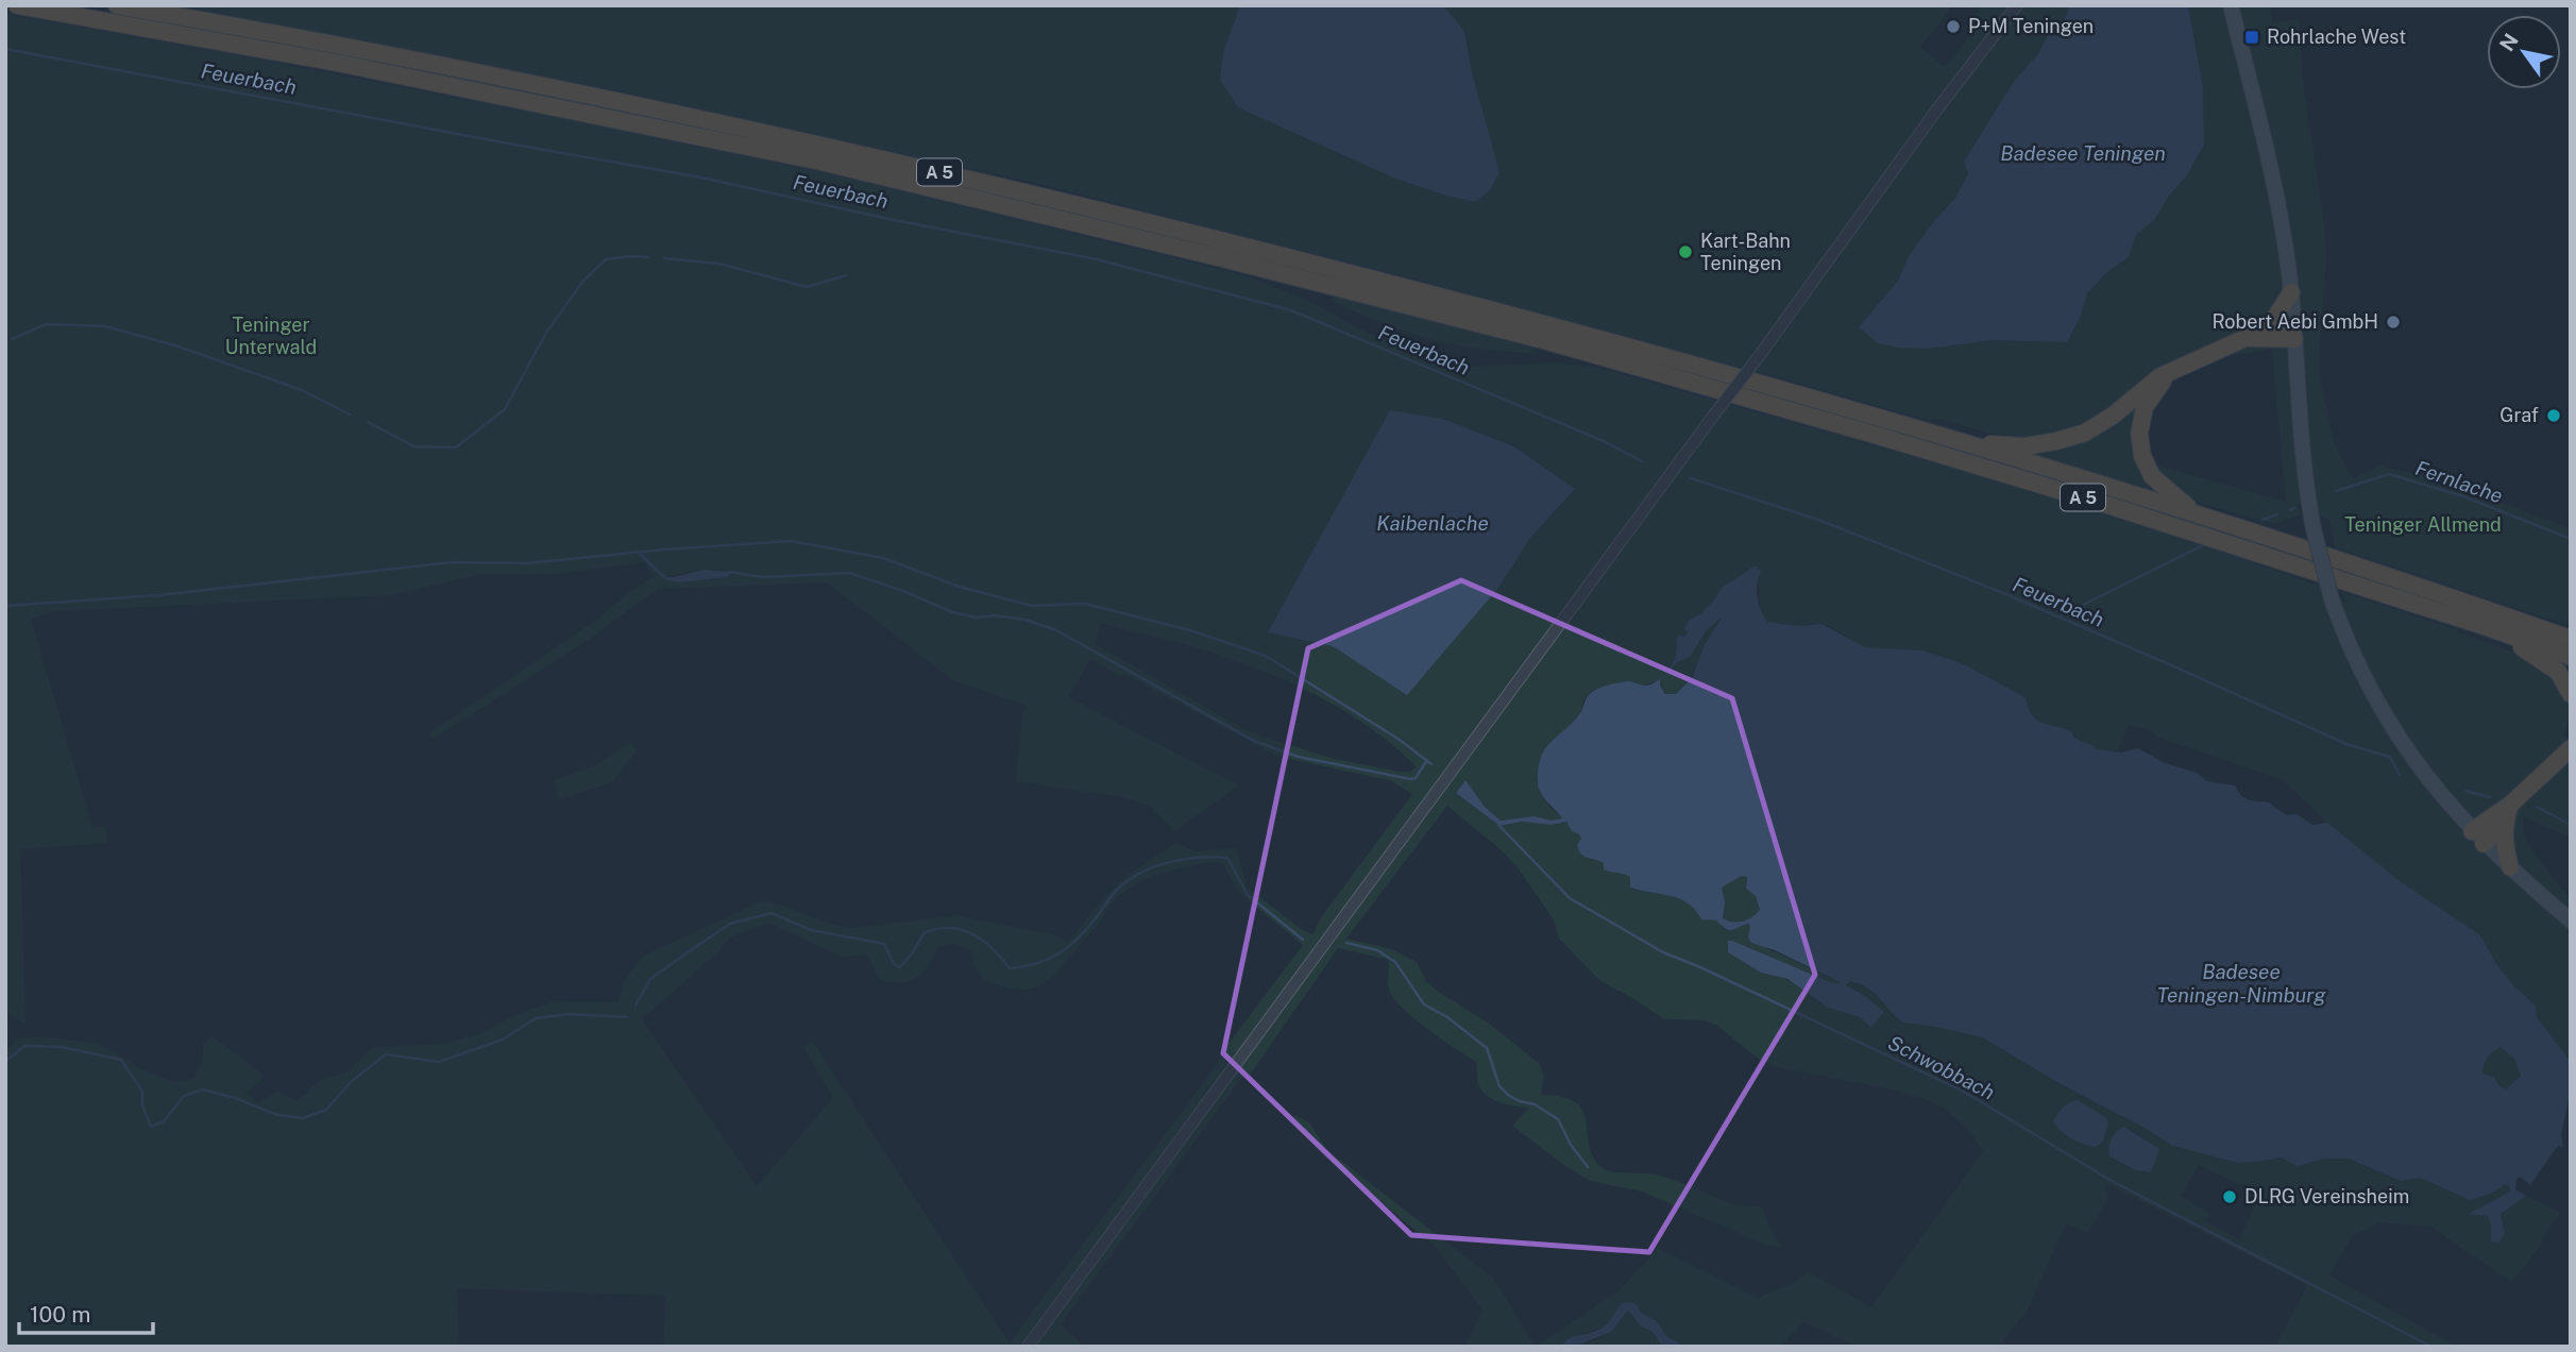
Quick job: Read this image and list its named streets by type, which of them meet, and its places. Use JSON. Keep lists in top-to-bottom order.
{
  "streets": {
    "highway": ["A 5"]
  },
  "water": [
    "Feuerbach",
    "Badesee Teningen",
    "Fernlache",
    "Kaibenlache",
    "Badesee Teningen-Nimburg",
    "Schwobbach"
  ],
  "parks": ["Teninger Unterwald", "Teninger Allmend"],
  "places": {
    "other": [
      "P+M Teningen",
      "Kart-Bahn Teningen",
      "Robert Aebi GmbH",
      "Graf",
      "DLRG Vereinsheim"
    ],
    "transit": ["Rohrlache West"]
  },
  "scale_bar": "100 m",
  "north": "top left"
}
